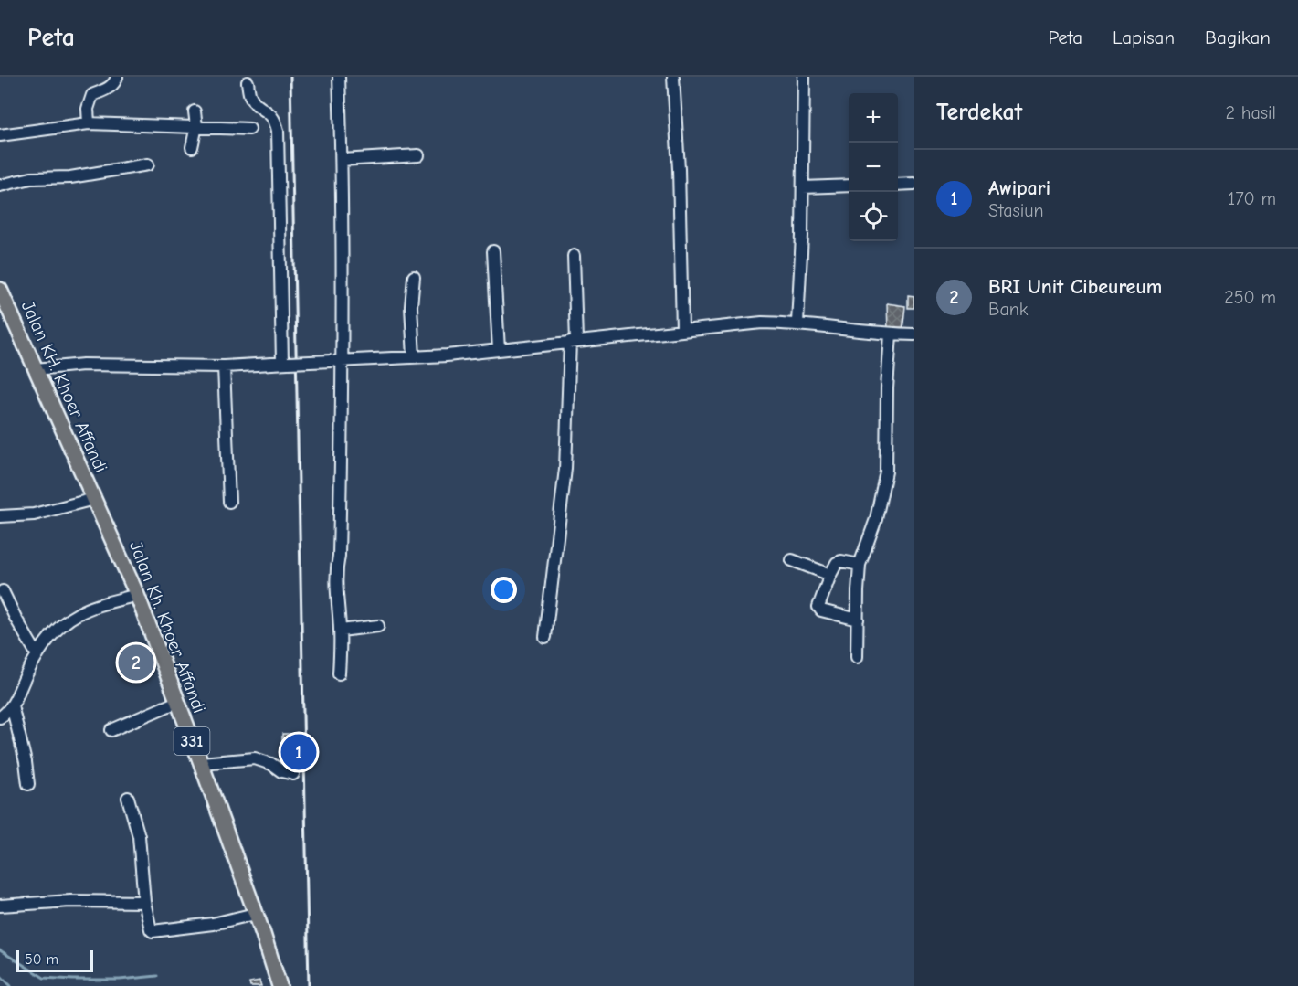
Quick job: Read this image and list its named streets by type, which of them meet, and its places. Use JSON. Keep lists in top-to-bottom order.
{
  "streets": {
    "main road": ["Jalan KH. Khoer Affandi", "Jalan Kh. Khoer Affandi", "331"]
  },
  "crossings": [
    ["Jalan KH. Khoer Affandi", "Jalan Kh. Khoer Affandi"]
  ],
  "scale_bar": "50 m",
  "page": {
    "header": "Peta",
    "nav": ["Peta", "Lapisan", "Bagikan"],
    "heading": ["Terdekat", "2 hasil"],
    "map_buttons": ["+", "−"],
    "list": [
      {
        "mark": "1",
        "name": "Awipari",
        "note": "Stasiun",
        "value": "170 m"
      },
      {
        "mark": "2",
        "name": "BRI Unit Cibeureum",
        "note": "Bank",
        "value": "250 m"
      }
    ],
    "pins": ["2", "1"],
    "scale": "50 m"
  }
}
